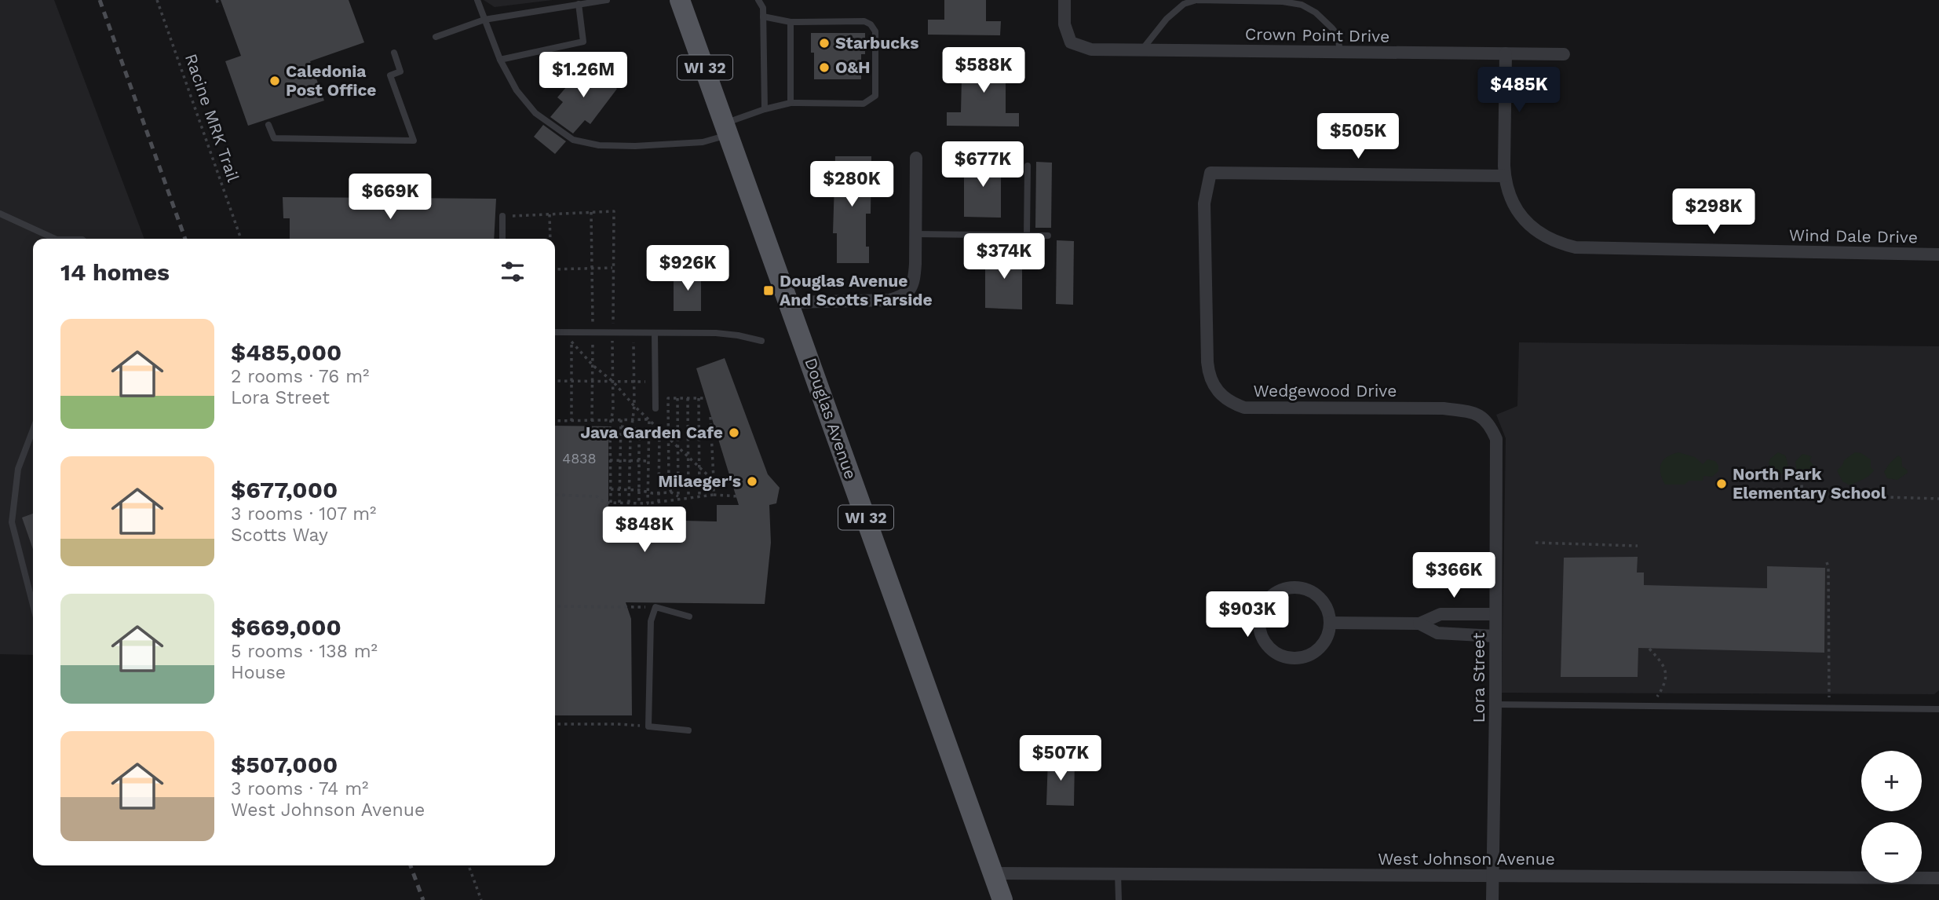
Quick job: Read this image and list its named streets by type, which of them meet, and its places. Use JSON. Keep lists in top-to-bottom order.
{
  "streets": {
    "main road": ["WI 32", "Douglas Avenue"],
    "street": [
      "Crown Point Drive",
      "Wind Dale Drive",
      "Wedgewood Drive",
      "Lora Street",
      "West Johnson Avenue"
    ],
    "path": ["Racine MRK Trail"]
  },
  "crossings": [
    ["Wind Dale Drive", "Wedgewood Drive"],
    ["Wedgewood Drive", "Lora Street"],
    ["Douglas Avenue", "West Johnson Avenue"],
    ["Lora Street", "West Johnson Avenue"]
  ],
  "places": {
    "other": [
      "Starbucks",
      "O&H",
      "Caledonia Post Office",
      "Java Garden Cafe",
      "Milaeger's",
      "North Park Elementary School"
    ],
    "transit": ["Douglas Avenue And Scotts Farside"]
  },
  "house_numbers": ["4838"],
  "page": {
    "price": [
      "$588K",
      "$1.26M",
      "$485K",
      "$505K",
      "$677K",
      "$280K",
      "$669K",
      "$298K",
      "$374K",
      "$926K",
      "$848K",
      "$366K",
      "$903K",
      "$507K"
    ],
    "heading": "14 homes",
    "list": [
      {
        "name": "$485,000",
        "note": "2 rooms · 76 m² · Lora Street"
      },
      {
        "name": "$677,000",
        "note": "3 rooms · 107 m² · Scotts Way"
      },
      {
        "name": "$669,000",
        "note": "5 rooms · 138 m² · House"
      },
      {
        "name": "$507,000",
        "note": "3 rooms · 74 m² · West Johnson Avenue"
      }
    ],
    "map_buttons": ["+", "−"]
  }
}
